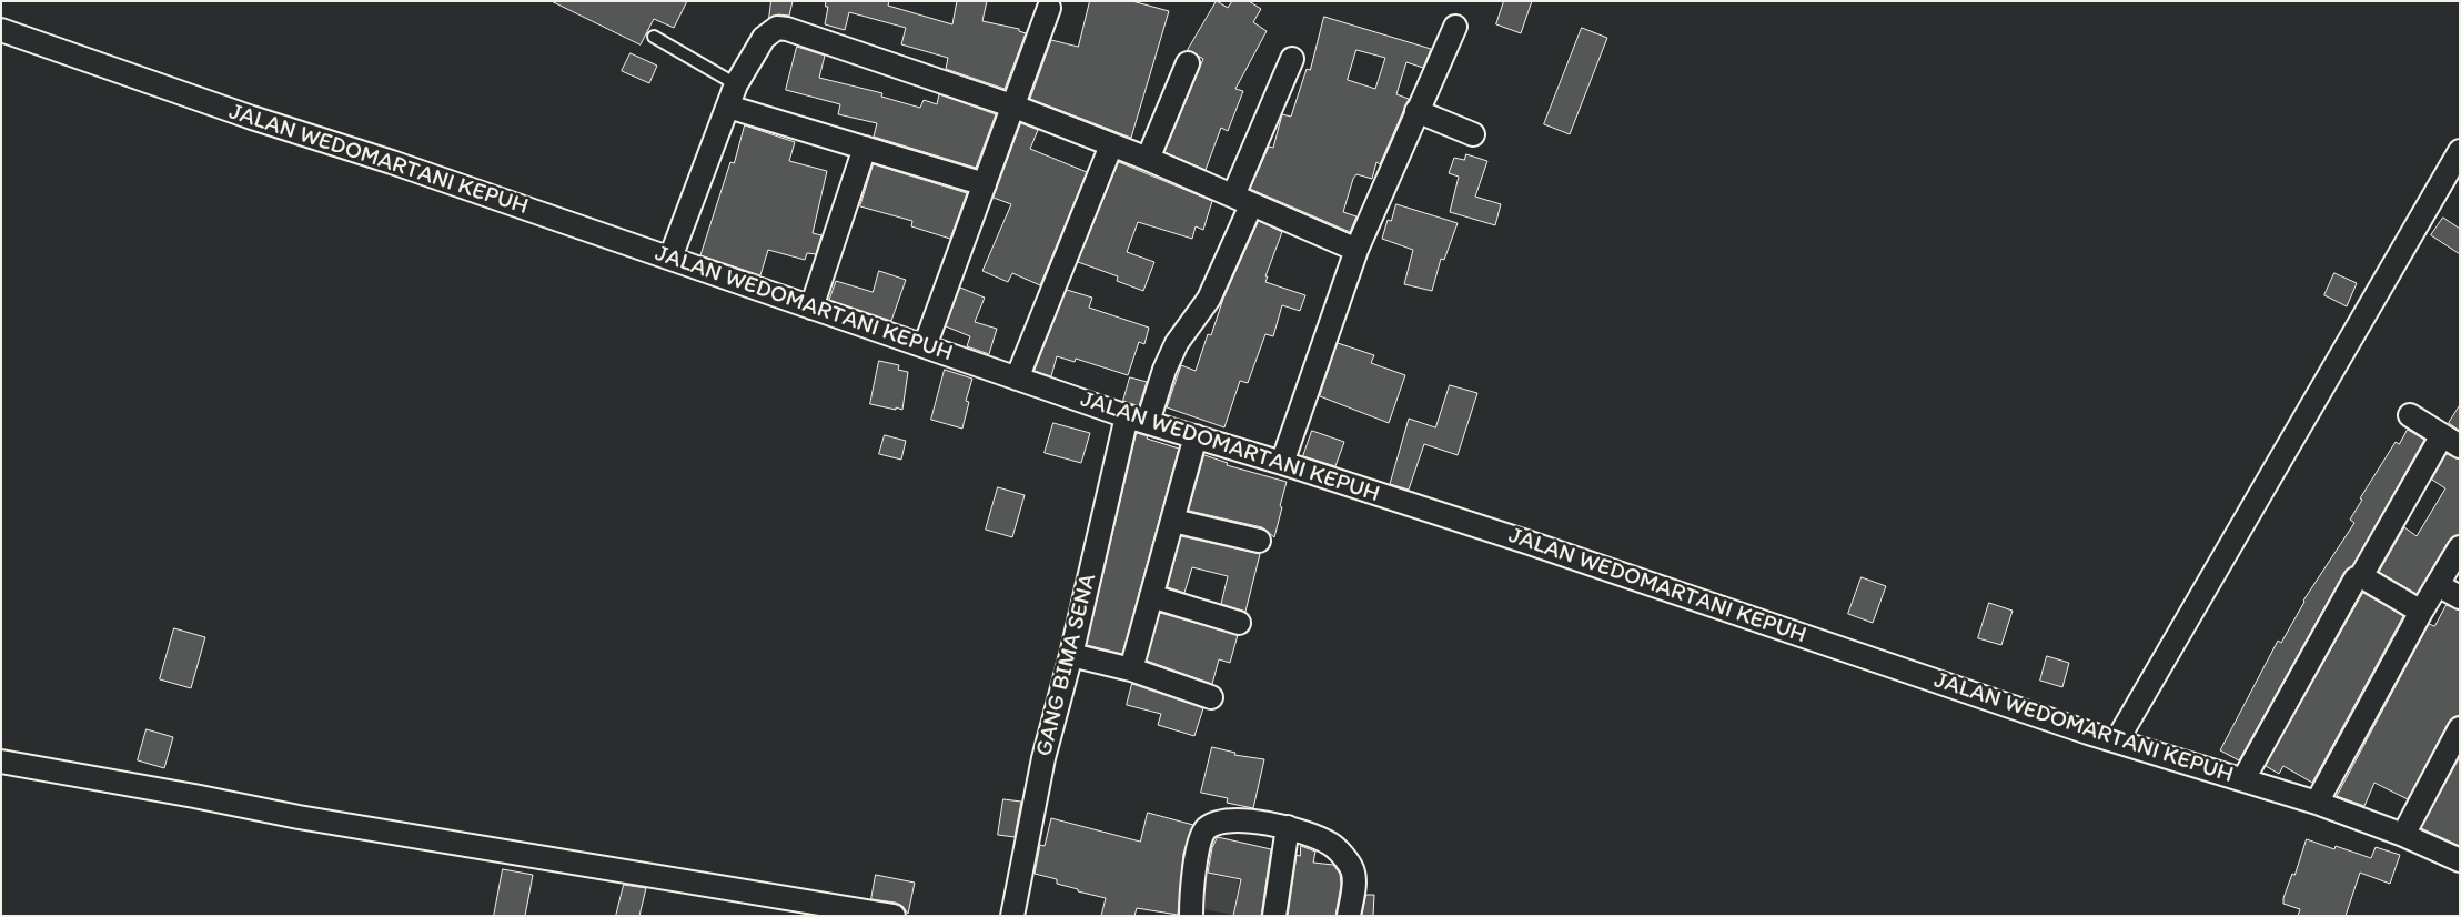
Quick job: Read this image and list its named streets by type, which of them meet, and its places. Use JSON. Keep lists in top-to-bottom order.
{
  "streets": {
    "street": ["JALAN WEDOMARTANI KEPUH", "GANG BIMA SENA"]
  },
  "crossings": [
    ["JALAN WEDOMARTANI KEPUH", "GANG BIMA SENA"]
  ]
}
